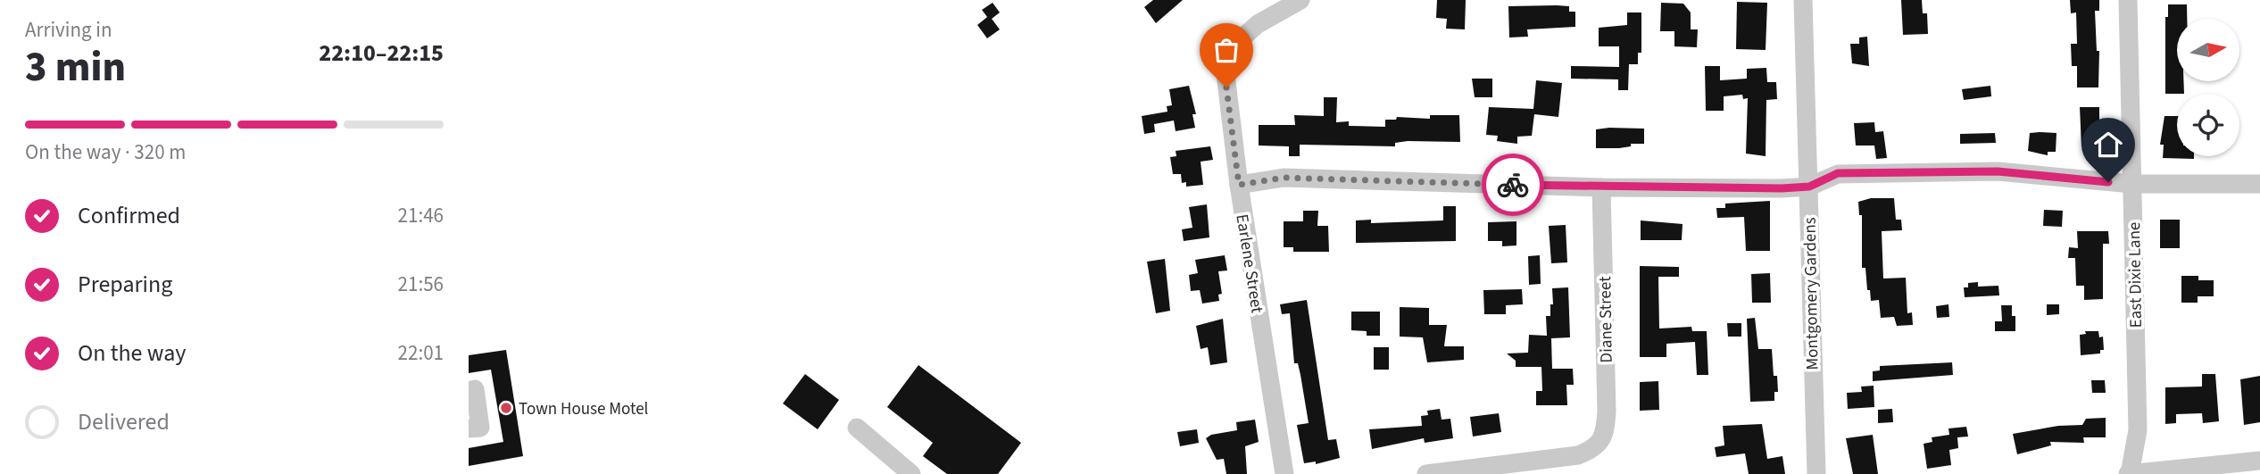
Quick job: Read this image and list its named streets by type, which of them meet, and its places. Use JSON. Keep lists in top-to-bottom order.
{
  "streets": {
    "street": [
      "Earlene Street",
      "East Dixie Lane",
      "Montgomery Gardens",
      "Diane Street"
    ]
  },
  "places": ["Town House Motel"],
  "north": "right",
  "page": {
    "heading": ["3 min", "Arriving in", "22:10–22:15"],
    "bar": "On the way · 320 m",
    "list": [
      ["Confirmed", "21:46"],
      ["Preparing", "21:56"],
      ["On the way", "22:01"],
      "Delivered"
    ]
  }
}
